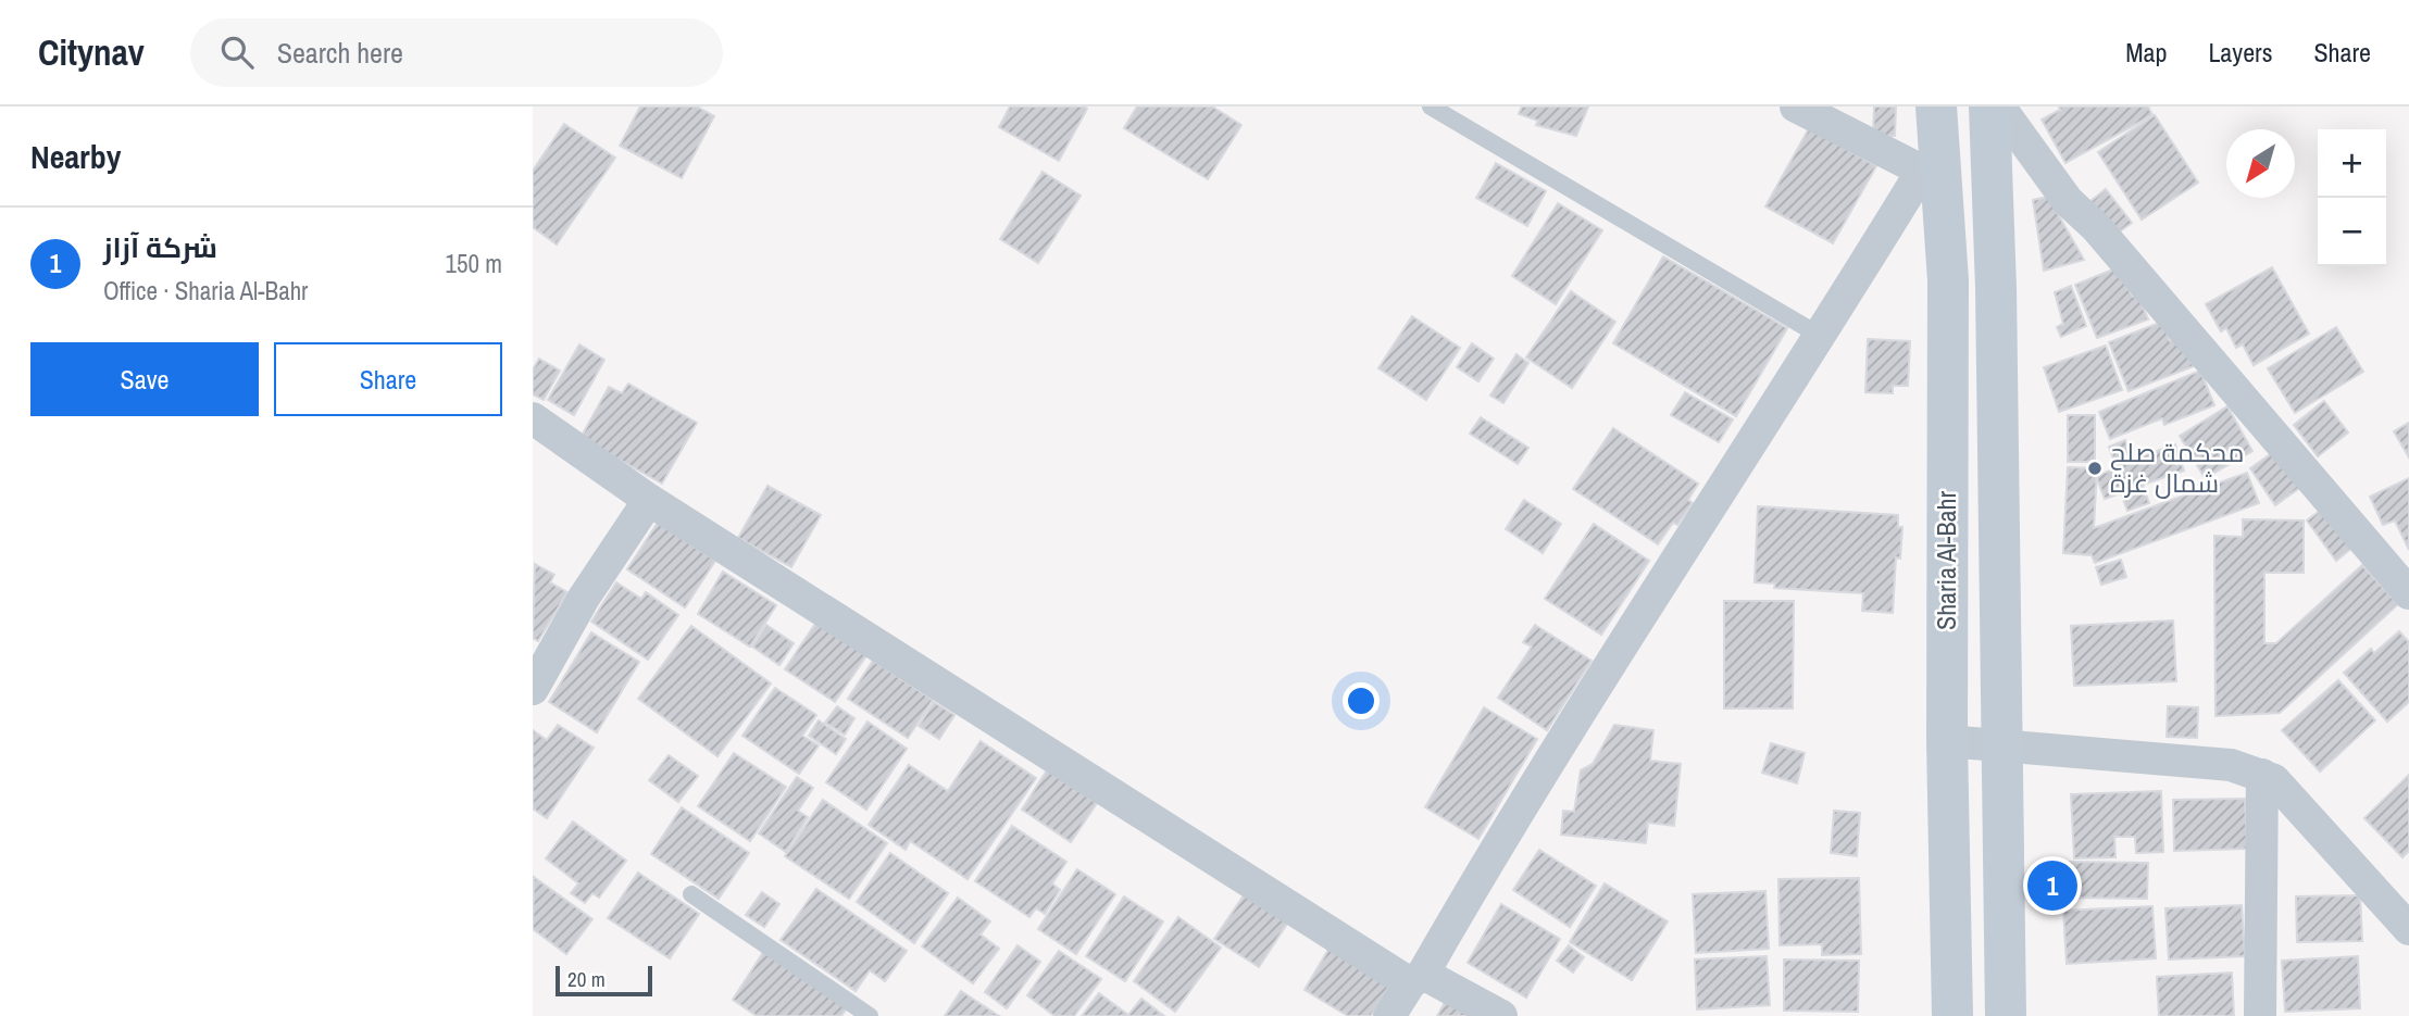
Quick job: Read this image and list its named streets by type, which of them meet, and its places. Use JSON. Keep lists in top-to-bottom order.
{
  "streets": {
    "main road": ["Sharia Al-Bahr"]
  },
  "places": ["محكمة صلح شمال غزة"],
  "scale_bar": "20 m",
  "north": "bottom left",
  "page": {
    "header": "Citynav",
    "search": "Search here",
    "nav": ["Map", "Layers", "Share"],
    "heading": "Nearby",
    "map_buttons": ["+", "−"],
    "list": [
      {
        "mark": "1",
        "name": "شركة آزاز",
        "note": "Office · Sharia Al-Bahr",
        "value": "150 m"
      }
    ],
    "buttons": ["Save", "Share"],
    "pins": "1",
    "scale": "20 m"
  }
}
